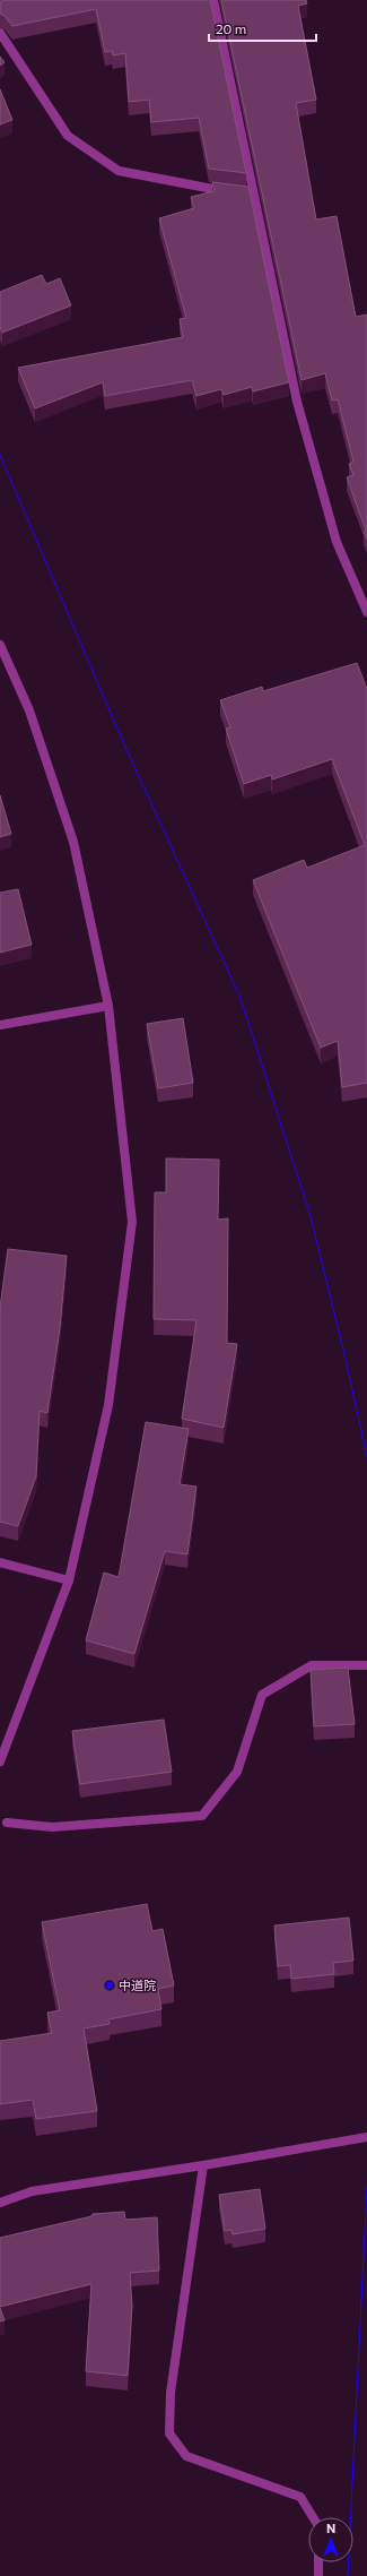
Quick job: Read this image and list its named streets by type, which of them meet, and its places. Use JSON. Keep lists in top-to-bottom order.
{
  "places": ["中道院"],
  "scale_bar": "20 m",
  "north": "top"
}
